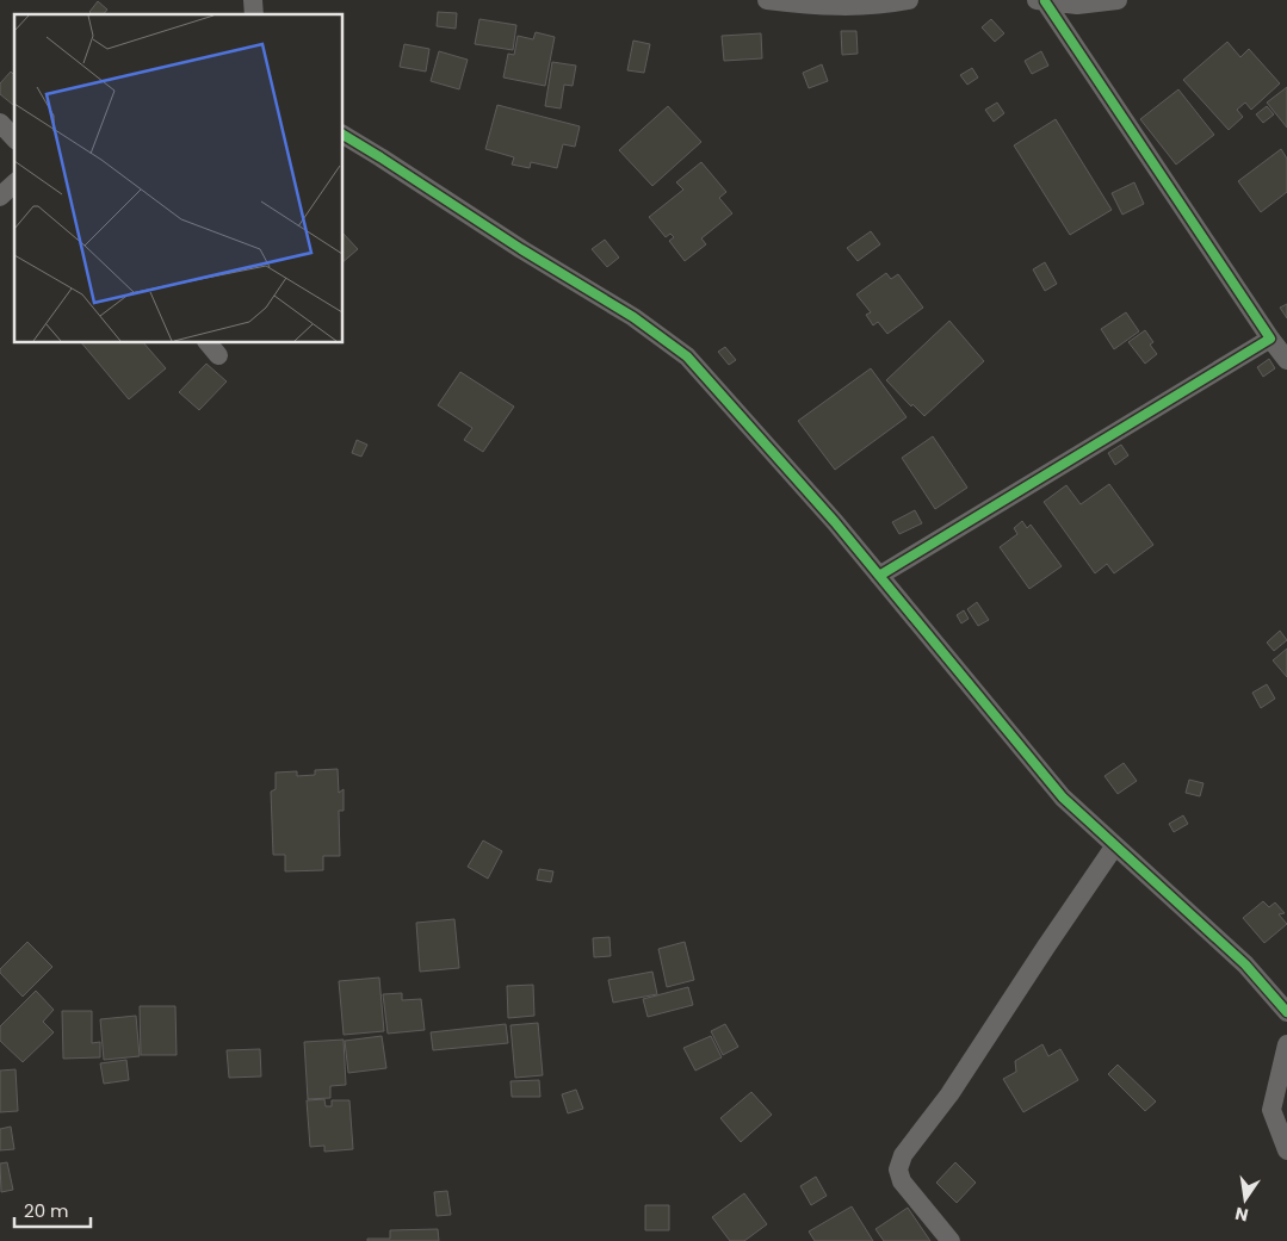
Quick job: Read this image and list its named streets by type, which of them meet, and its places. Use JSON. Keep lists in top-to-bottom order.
{
  "scale_bar": "20 m",
  "north": "bottom"
}
